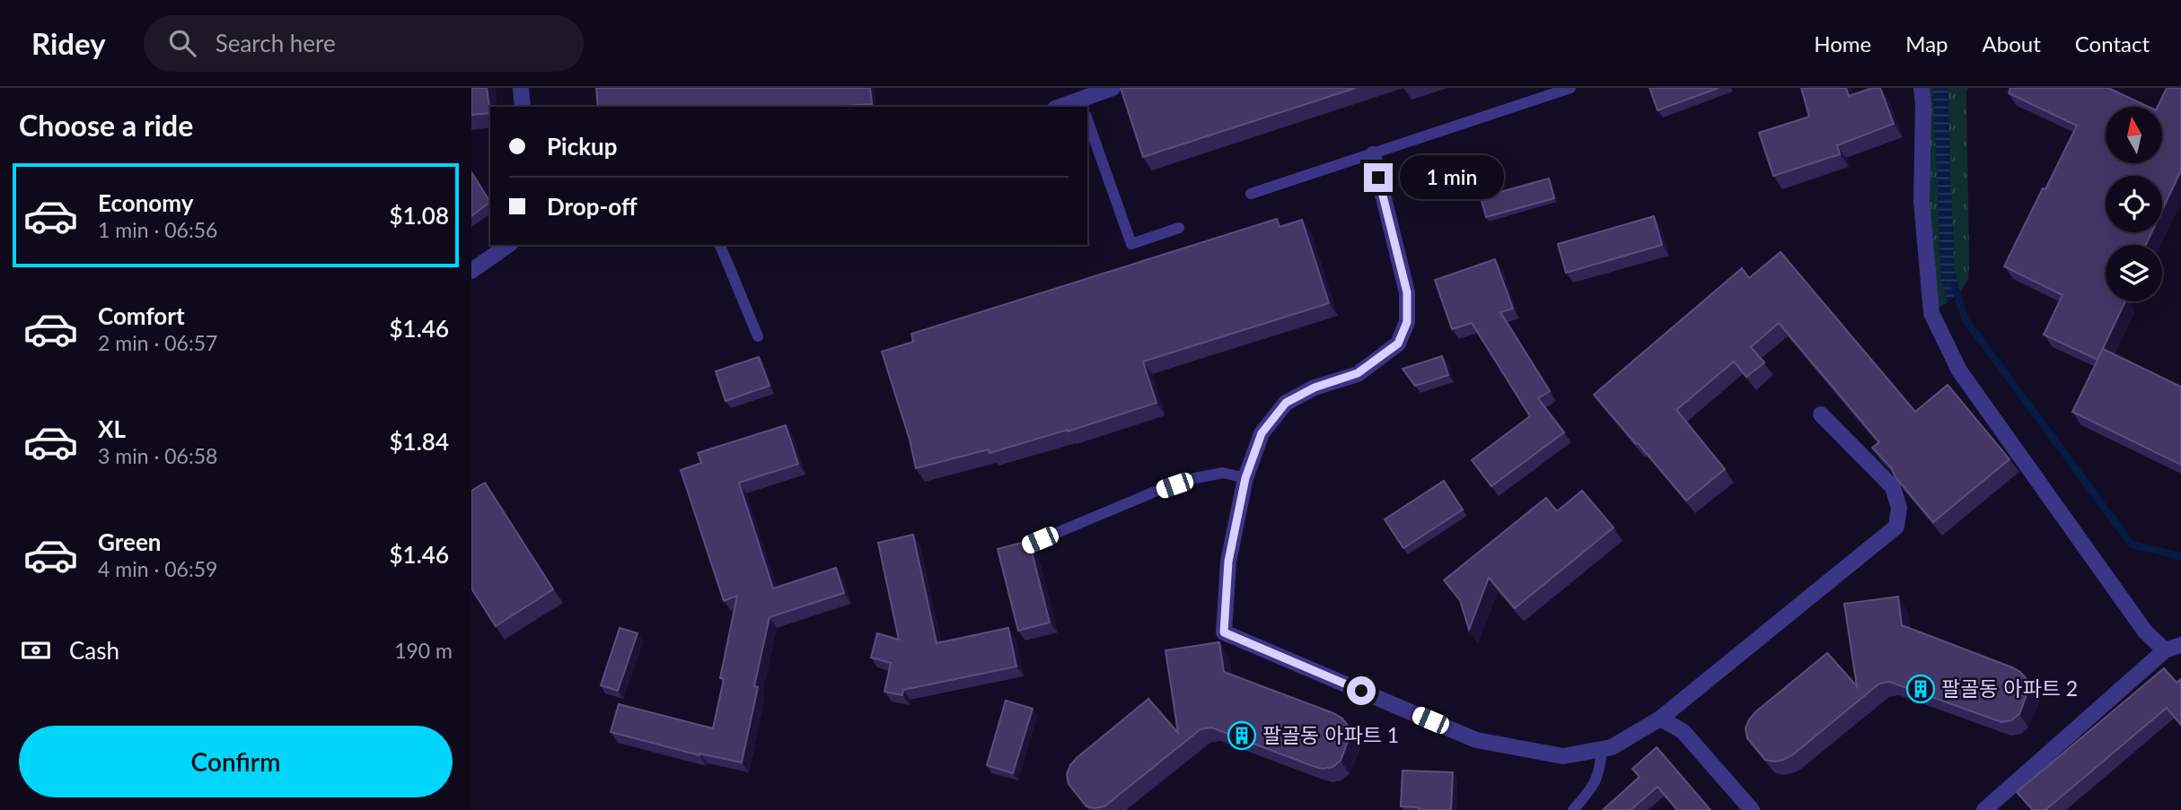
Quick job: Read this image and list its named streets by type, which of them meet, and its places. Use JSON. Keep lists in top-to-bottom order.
{
  "places": {
    "building": ["팔골동 아파트 2", "팔골동 아파트 1"]
  },
  "north": "top",
  "page": {
    "header": "Ridey",
    "search": "Search here",
    "nav": [
      "Home",
      "Map",
      "About",
      "Contact"
    ],
    "heading": "Choose a ride",
    "banner": ["Pickup", "Drop-off"],
    "bubble": "1 min",
    "list": [
      {
        "name": "Economy",
        "note": "1 min · 06:56",
        "value": "$1.08"
      },
      {
        "name": "Comfort",
        "note": "2 min · 06:57",
        "value": "$1.46"
      },
      {
        "name": "XL",
        "note": "3 min · 06:58",
        "value": "$1.84"
      },
      {
        "name": "Green",
        "note": "4 min · 06:59",
        "value": "$1.46"
      }
    ],
    "pay": ["Cash", "190 m"],
    "buttons": "Confirm"
  }
}
